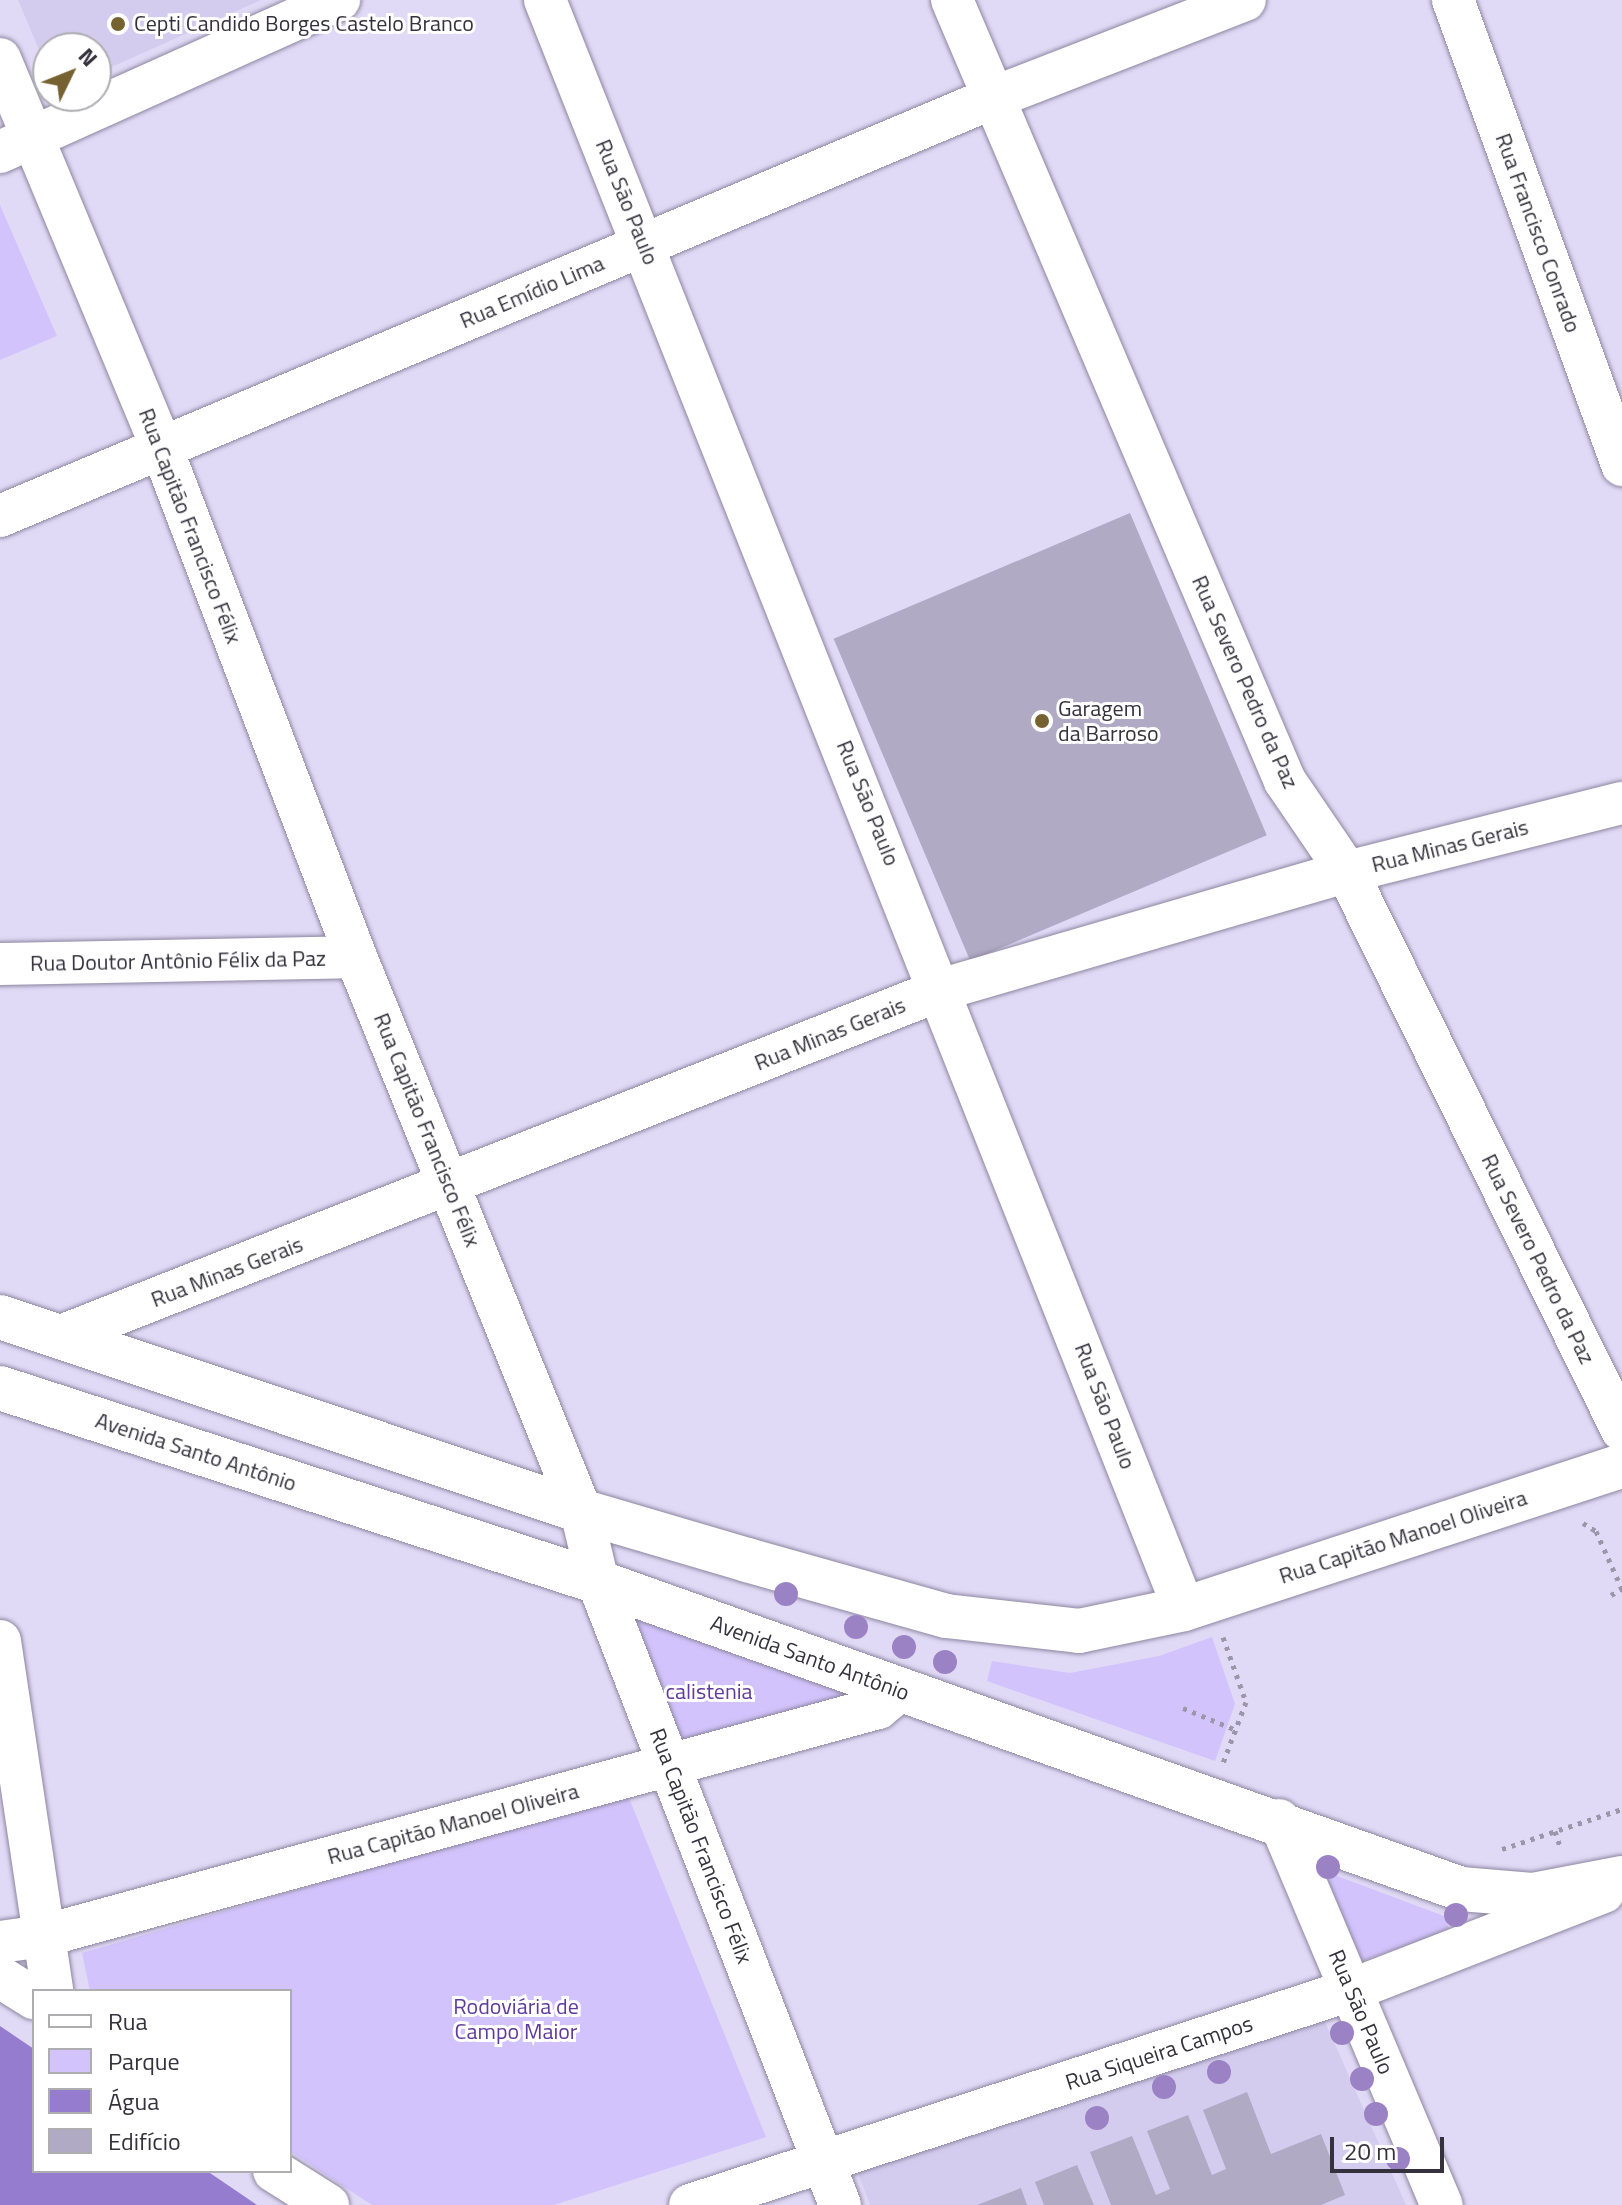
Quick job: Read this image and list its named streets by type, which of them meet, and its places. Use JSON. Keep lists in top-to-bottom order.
{
  "streets": {
    "main road": ["Avenida Santo Antônio", "Rua Capitão Manoel Oliveira"],
    "street": [
      "Rua São Paulo",
      "Rua Francisco Conrado",
      "Rua Emídio Lima",
      "Rua Capitão Francisco Félix",
      "Rua Severo Pedro da Paz",
      "Rua Minas Gerais",
      "Rua Doutor Antônio Félix da Paz",
      "Rua Siqueira Campos"
    ]
  },
  "crossings": [
    ["Rua São Paulo", "Rua Emídio Lima"],
    ["Rua São Paulo", "Rua Minas Gerais"],
    ["Rua São Paulo", "Avenida Santo Antônio"],
    ["Rua São Paulo", "Rua Capitão Manoel Oliveira"],
    ["Rua São Paulo", "Rua Siqueira Campos"],
    ["Rua Emídio Lima", "Rua Capitão Francisco Félix"],
    ["Rua Emídio Lima", "Rua Severo Pedro da Paz"],
    ["Rua Capitão Francisco Félix", "Rua Minas Gerais"],
    ["Rua Capitão Francisco Félix", "Rua Doutor Antônio Félix da Paz"],
    ["Rua Capitão Francisco Félix", "Avenida Santo Antônio"],
    ["Rua Capitão Francisco Félix", "Rua Capitão Manoel Oliveira"],
    ["Rua Severo Pedro da Paz", "Rua Minas Gerais"],
    ["Avenida Santo Antônio", "Rua Capitão Manoel Oliveira"],
    ["Avenida Santo Antônio", "Rua Siqueira Campos"]
  ],
  "parks": ["calistenia", "Rodoviária de Campo Maior"],
  "places": ["Cepti Candido Borges Castelo Branco", "Garagem da Barroso"],
  "legend": [
    "Rua",
    "Parque",
    "Água",
    "Edifício"
  ],
  "scale_bar": "20 m",
  "north": "top right"
}
